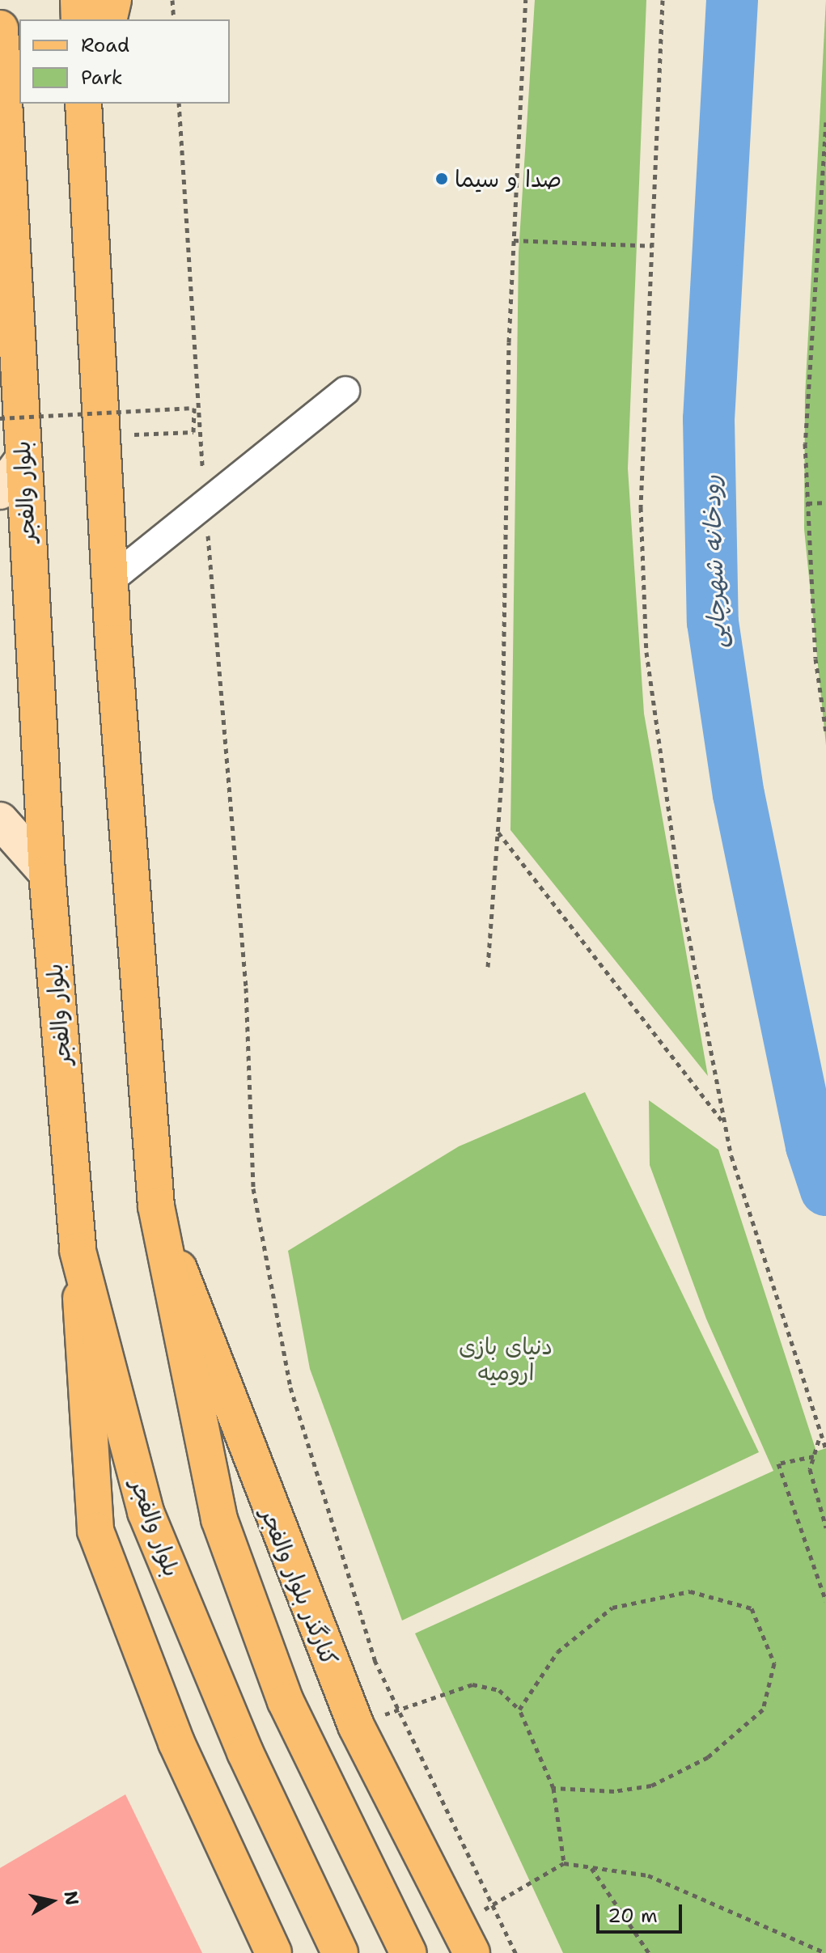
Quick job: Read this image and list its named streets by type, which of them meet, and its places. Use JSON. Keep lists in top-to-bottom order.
{
  "streets": {
    "main road": ["بلوار والفجر", "کنارگذر بلوار والفجر"]
  },
  "water": ["رودخانه شهرچایی"],
  "parks": ["دنیای بازی ارومیه"],
  "places": ["صدا و سیما"],
  "legend": ["Road", "Park"],
  "scale_bar": "20 m",
  "north": "right"
}
